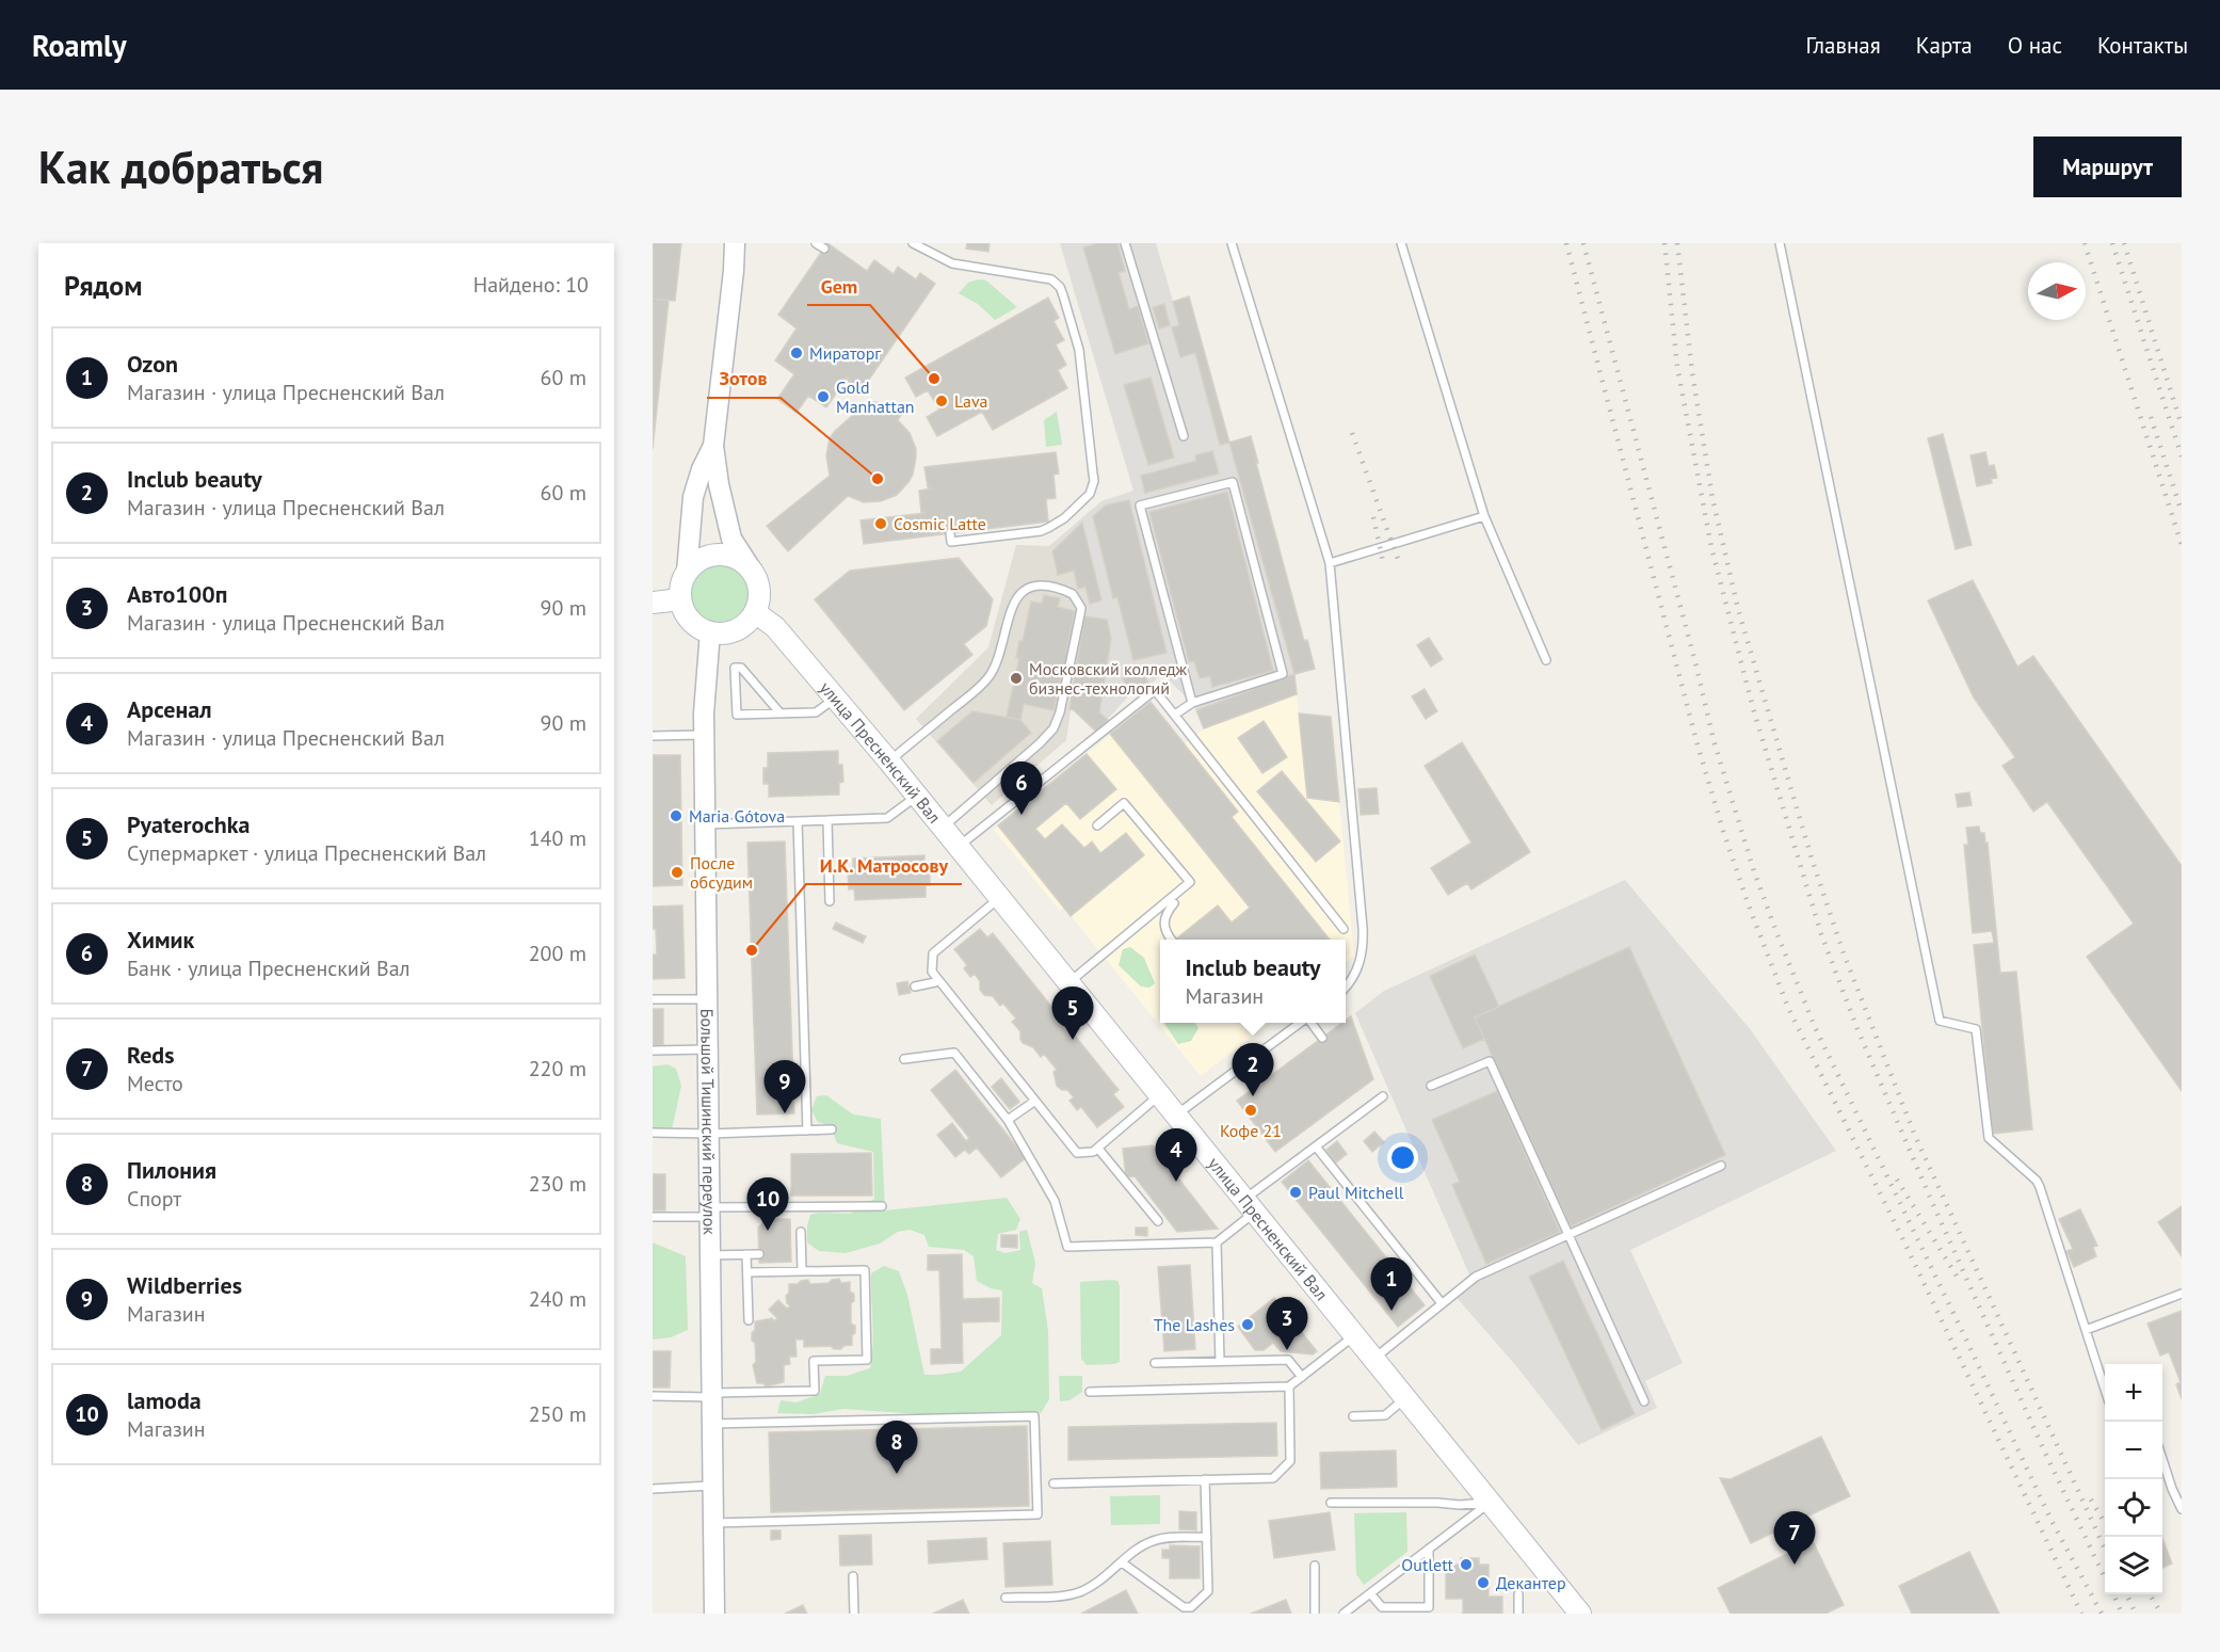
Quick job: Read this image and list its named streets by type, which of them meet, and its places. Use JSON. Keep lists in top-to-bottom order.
{
  "streets": {
    "main road": ["улица Пресненский Вал"],
    "street": ["Большой Тишинский переулок"]
  },
  "crossings": [
    ["улица Пресненский Вал", "Большой Тишинский переулок"]
  ],
  "places": [
    "Мираторг",
    "Gem",
    "Gold Manhattan",
    "Lava",
    "Зотов",
    "Cosmic Latte",
    "Московский колледж бизнес-технологий",
    "Maria Gótova",
    "После обсудим",
    "И.К. Матросову",
    "Кофе 21",
    "Paul Mitchell",
    "The Lashes",
    "Outlett",
    "Декантер"
  ],
  "north": "right",
  "page": {
    "header": "Roamly",
    "nav": [
      "Главная",
      "Карта",
      "О нас",
      "Контакты"
    ],
    "buttons": "Маршрут",
    "title": "Как добраться",
    "heading": ["Рядом", "Найдено: 10"],
    "list": [
      {
        "mark": "1",
        "name": "Ozon",
        "note": "Магазин · улица Пресненский Вал",
        "value": "60 m"
      },
      {
        "mark": "2",
        "name": "Inclub beauty",
        "note": "Магазин · улица Пресненский Вал",
        "value": "60 m"
      },
      {
        "mark": "3",
        "name": "Авто100п",
        "note": "Магазин · улица Пресненский Вал",
        "value": "90 m"
      },
      {
        "mark": "4",
        "name": "Арсенал",
        "note": "Магазин · улица Пресненский Вал",
        "value": "90 m"
      },
      {
        "mark": "5",
        "name": "Pyaterochka",
        "note": "Супермаркет · улица Пресненский Вал",
        "value": "140 m"
      },
      {
        "mark": "6",
        "name": "Химик",
        "note": "Банк · улица Пресненский Вал",
        "value": "200 m"
      },
      {
        "mark": "7",
        "name": "Reds",
        "note": "Место",
        "value": "220 m"
      },
      {
        "mark": "8",
        "name": "Пилония",
        "note": "Спорт",
        "value": "230 m"
      },
      {
        "mark": "9",
        "name": "Wildberries",
        "note": "Магазин",
        "value": "240 m"
      },
      {
        "mark": "10",
        "name": "lamoda",
        "note": "Магазин",
        "value": "250 m"
      }
    ],
    "pins": [
      "6",
      "5",
      "2",
      "9",
      "4",
      "10",
      "1",
      "3",
      "8",
      "7"
    ],
    "popup": ["Inclub beauty", "Магазин"],
    "map_buttons": ["+", "−"]
  }
}
